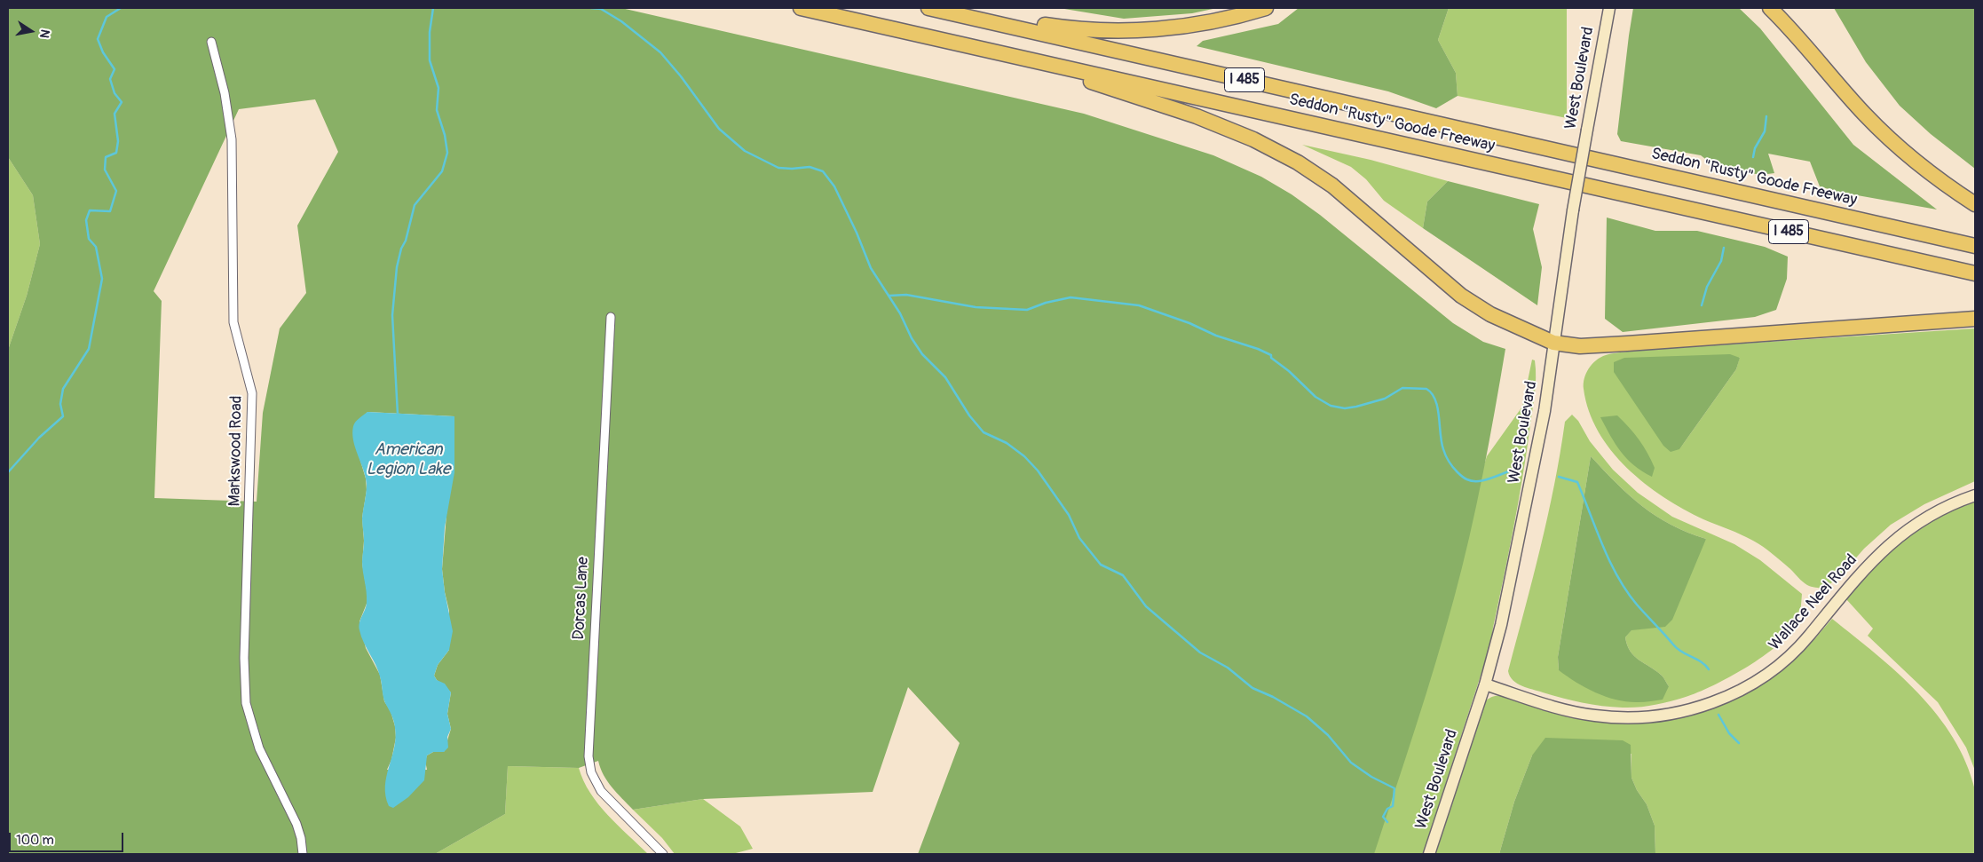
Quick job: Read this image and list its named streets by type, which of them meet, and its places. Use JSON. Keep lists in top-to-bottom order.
{
  "streets": {
    "highway": ["I 485", "Seddon \"Rusty\" Goode Freeway"],
    "street": [
      "West Boulevard",
      "Markswood Road",
      "Dorcas Lane",
      "Wallace Neel Road"
    ]
  },
  "crossings": [
    ["West Boulevard", "Wallace Neel Road"]
  ],
  "water": ["American Legion Lake"],
  "scale_bar": "100 m",
  "north": "right"
}
